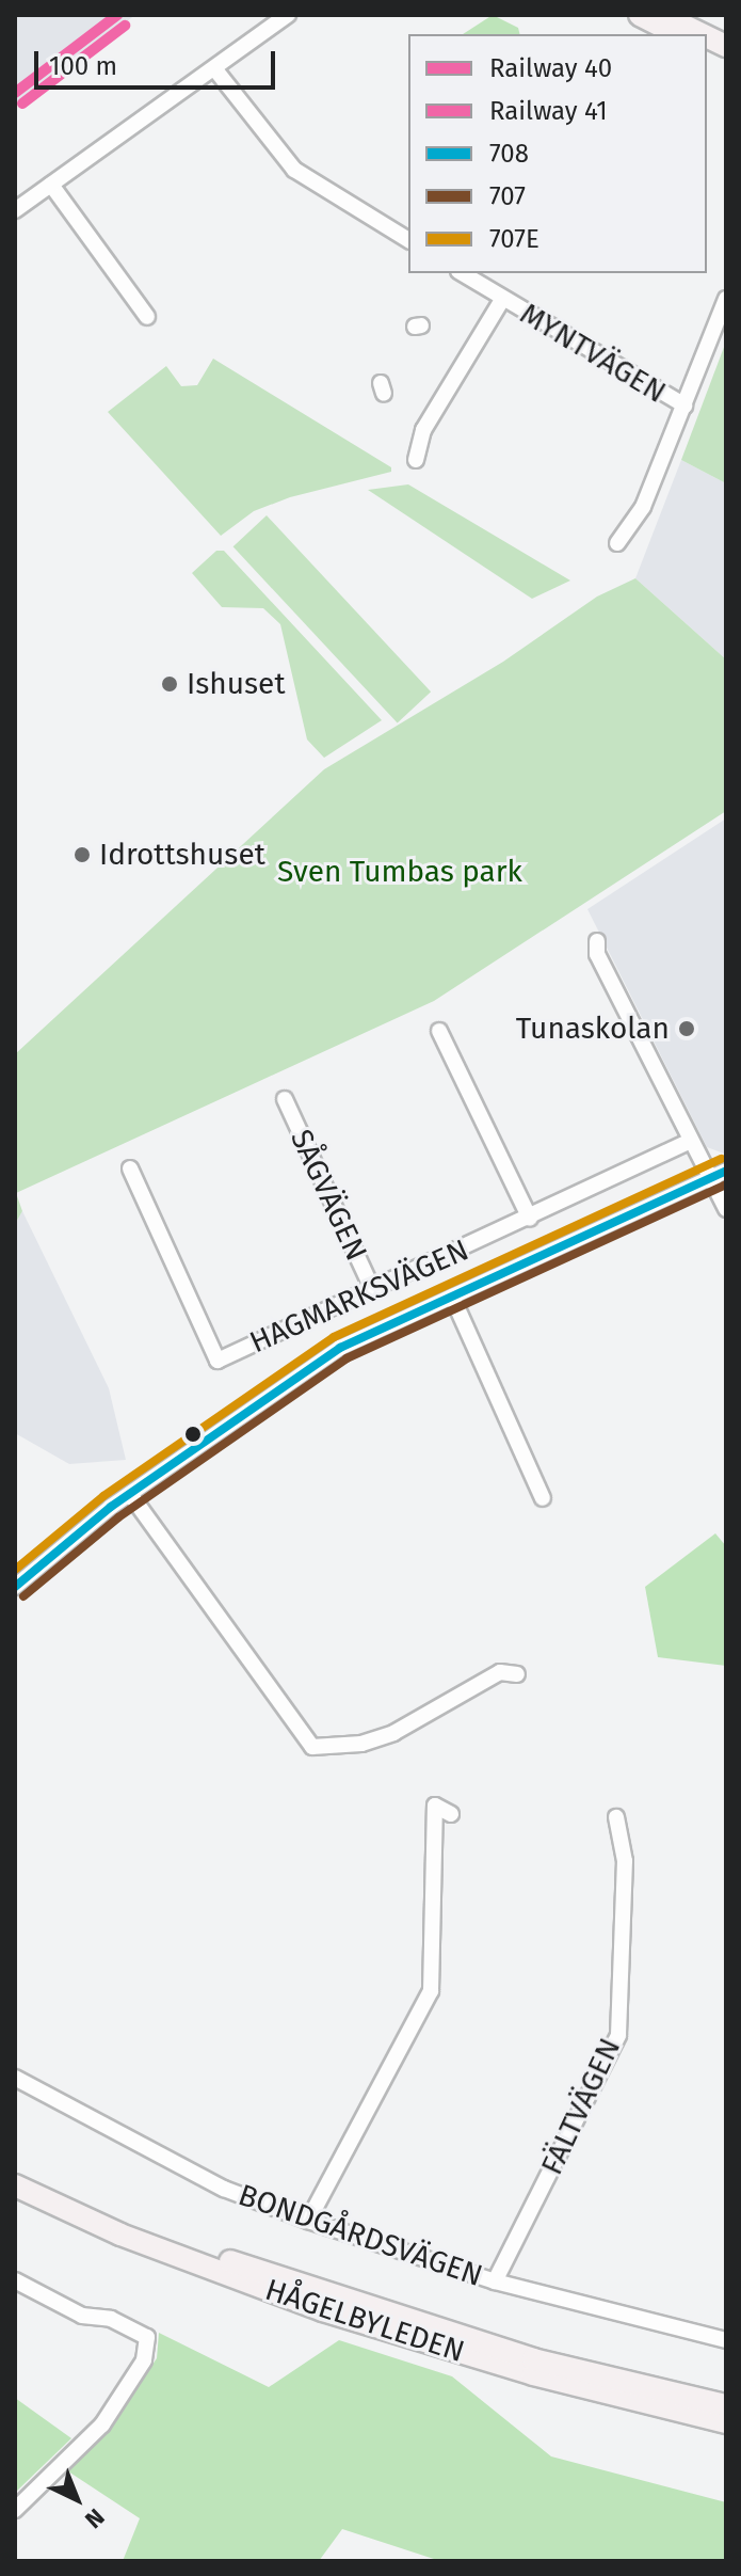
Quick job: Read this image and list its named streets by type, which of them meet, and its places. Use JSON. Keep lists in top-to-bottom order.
{
  "streets": {
    "main road": ["HÅGELBYLEDEN"],
    "street": [
      "MYNTVÄGEN",
      "SÅGVÄGEN",
      "HAGMARKSVÄGEN",
      "FÄLTVÄGEN",
      "BONDGÅRDSVÄGEN"
    ]
  },
  "crossings": [
    ["SÅGVÄGEN", "HAGMARKSVÄGEN"],
    ["FÄLTVÄGEN", "BONDGÅRDSVÄGEN"]
  ],
  "parks": ["Sven Tumbas park"],
  "places": ["Ishuset", "Idrottshuset", "Tunaskolan"],
  "lines": [
    "rail line 40",
    "rail line 41",
    "transit line 707E",
    "transit line 708",
    "transit line 707"
  ],
  "legend": [
    "Railway 40",
    "Railway 41",
    "708",
    "707",
    "707E"
  ],
  "scale_bar": "100 m",
  "north": "bottom right"
}
